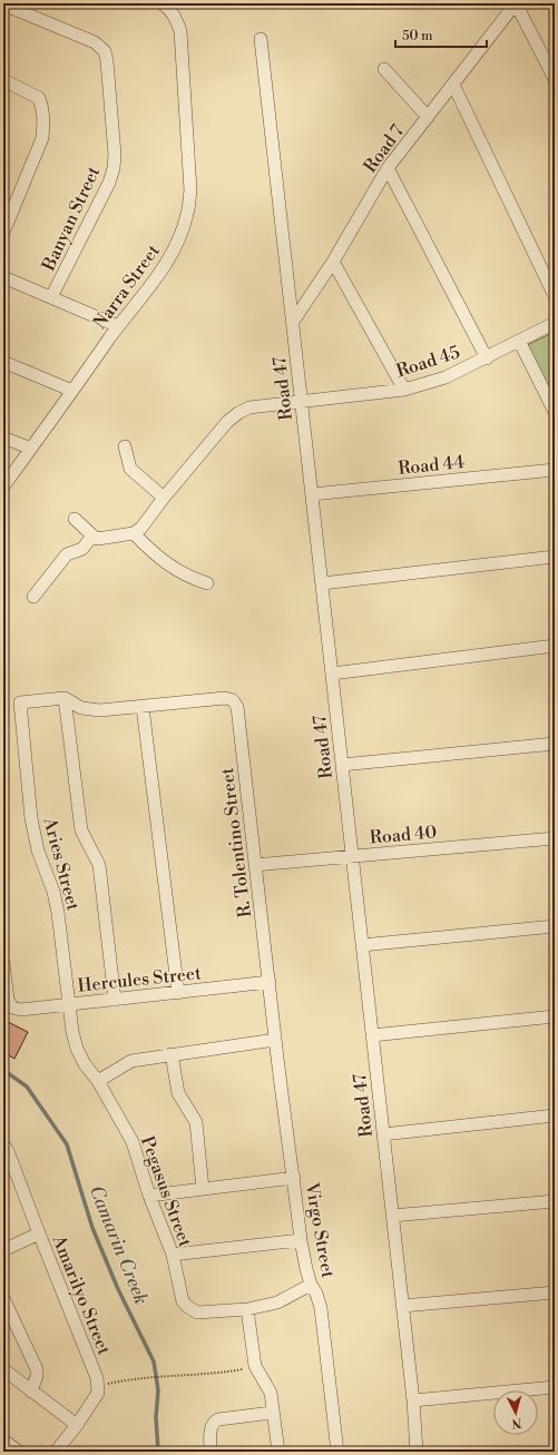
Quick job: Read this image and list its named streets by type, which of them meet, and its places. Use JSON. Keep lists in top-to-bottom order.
{
  "streets": {
    "street": [
      "Road 7",
      "Banyan Street",
      "Narra Street",
      "Road 45",
      "Road 47",
      "Road 44",
      "Road 40",
      "R. Tolentino Street",
      "Aries Street",
      "Hercules Street",
      "Pegasus Street",
      "Virgo Street",
      "Amarilyo Street"
    ]
  },
  "crossings": [
    ["Road 7", "Road 47"],
    ["Road 45", "Road 47"],
    ["Road 47", "Road 44"],
    ["Road 47", "Road 40"],
    ["Road 40", "R. Tolentino Street"],
    ["R. Tolentino Street", "Hercules Street"],
    ["R. Tolentino Street", "Virgo Street"],
    ["Aries Street", "Hercules Street"],
    ["Aries Street", "Pegasus Street"],
    ["Hercules Street", "Virgo Street"]
  ],
  "water": ["Camarin Creek"],
  "scale_bar": "50 m",
  "north": "bottom"
}
